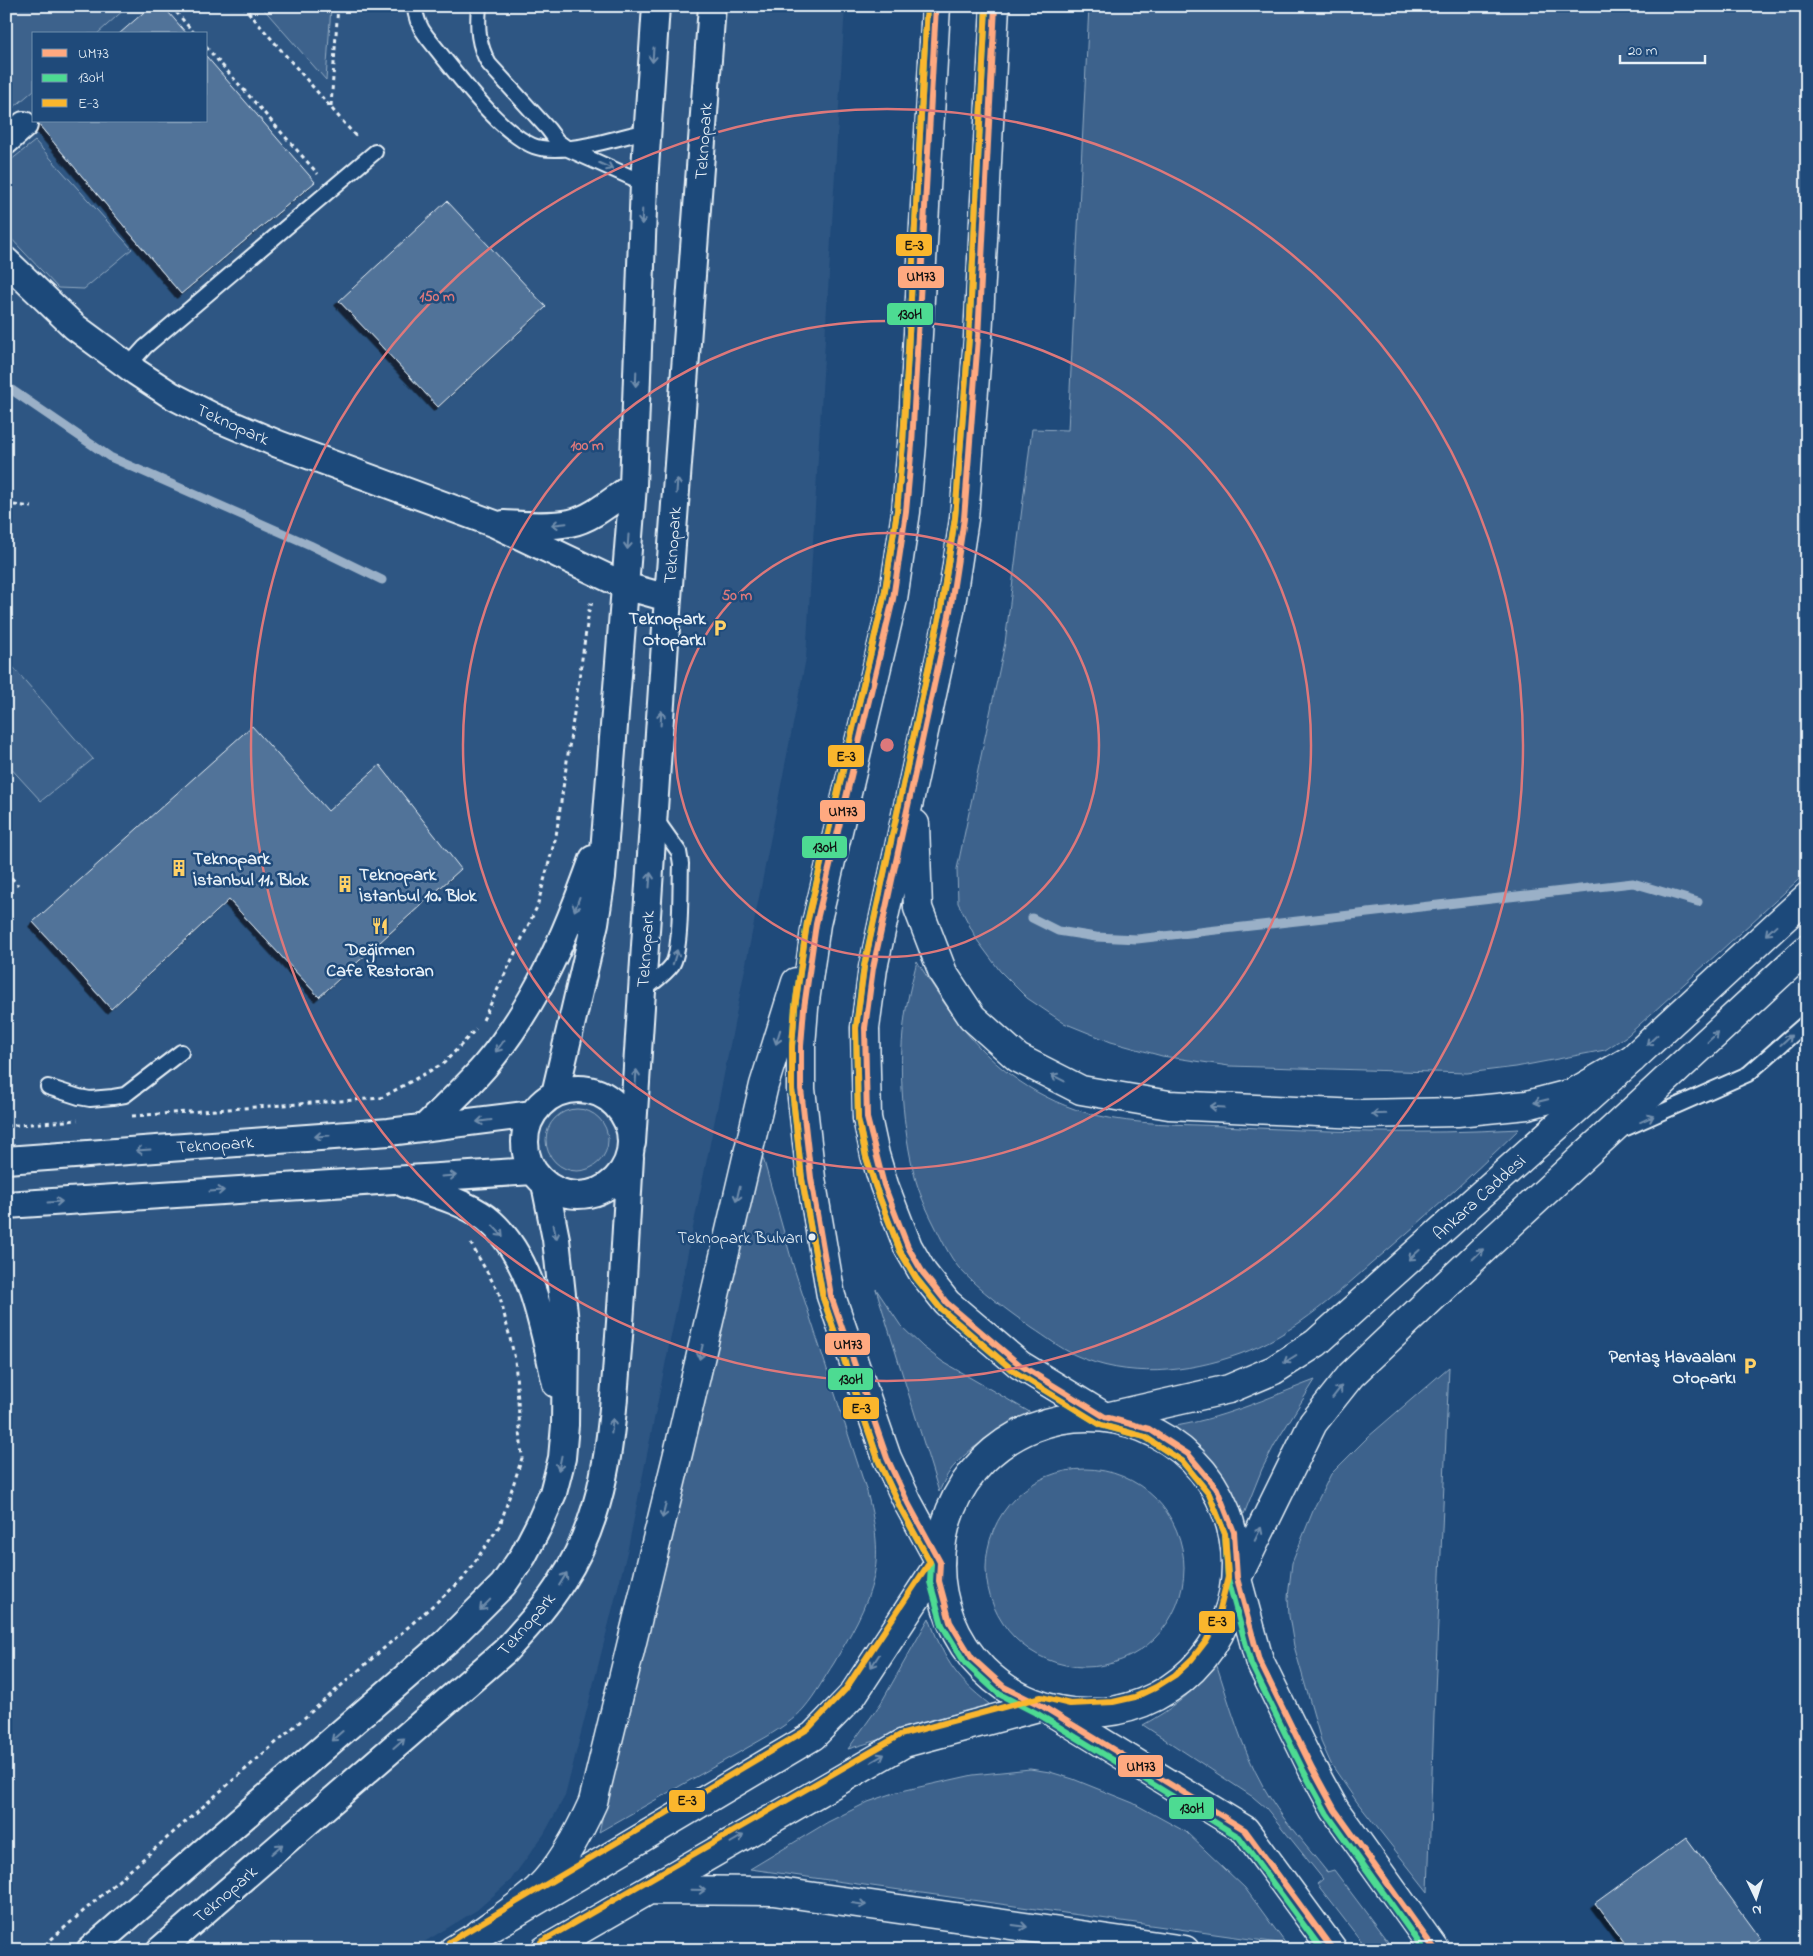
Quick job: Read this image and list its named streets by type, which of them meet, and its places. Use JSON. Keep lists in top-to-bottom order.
{
  "streets": {
    "main road": ["Ankara Caddesi"],
    "street": ["Teknopark"]
  },
  "places": {
    "parking": ["Teknopark Otoparkı", "Pentaş Havaalanı Otoparkı"],
    "building": ["Teknopark İstanbul 11. Blok", "Teknopark İstanbul 10. Blok"],
    "restaurant": ["Değirmen Cafe Restoran"],
    "other": ["Teknopark Bulvarı"]
  },
  "lines": ["transit line UM73", "transit line 130H", "transit line E-3"],
  "legend": ["UM73", "130H", "E-3"],
  "scale_bar": "20 m",
  "north": "bottom",
  "rings": ["150 m", "100 m", "50 m"]
}
